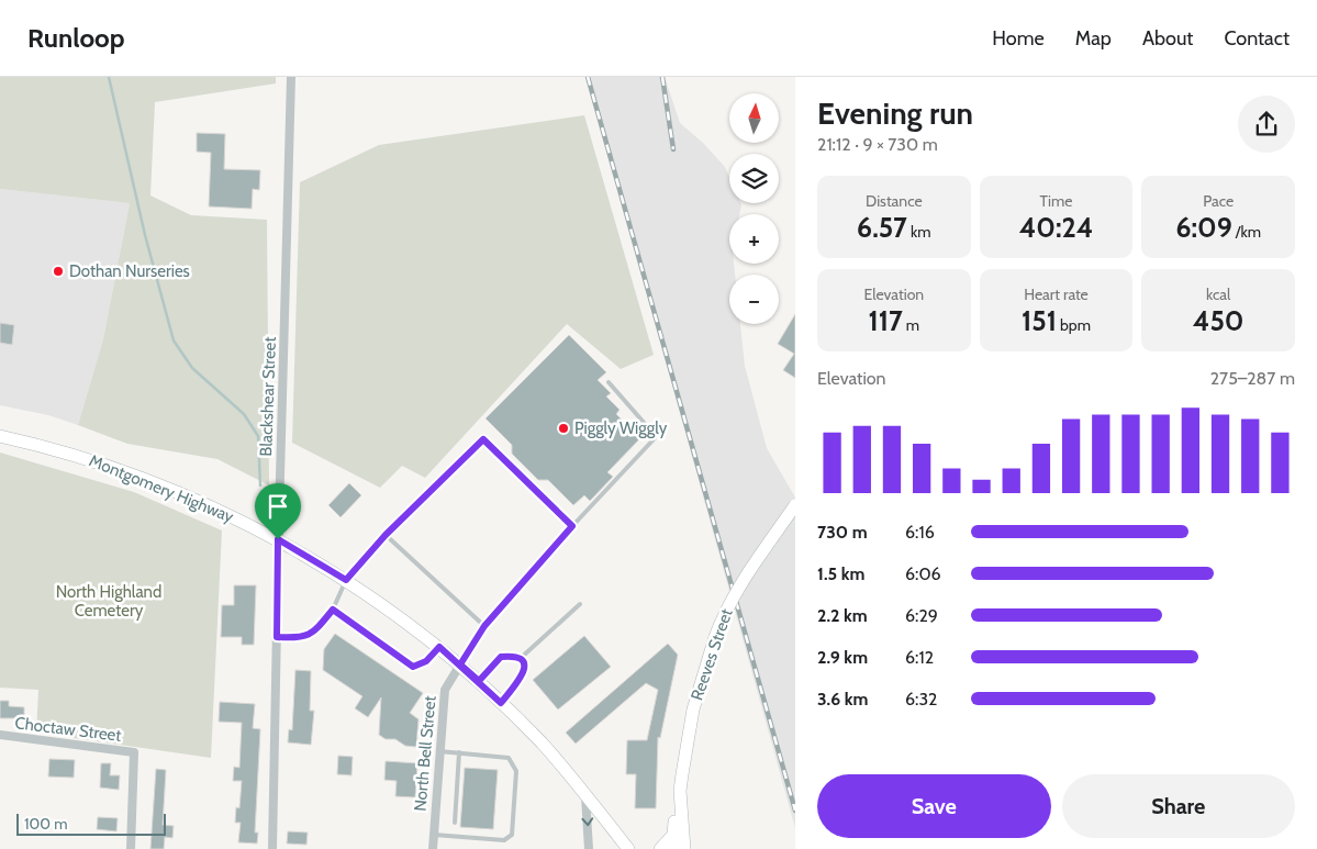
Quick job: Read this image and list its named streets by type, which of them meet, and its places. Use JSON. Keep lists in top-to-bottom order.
{
  "streets": {
    "main road": ["Montgomery Highway", "Reeves Street"],
    "street": ["Blackshear Street", "Choctaw Street", "North Bell Street"]
  },
  "crossings": [
    ["Blackshear Street", "Montgomery Highway"],
    ["Montgomery Highway", "North Bell Street"]
  ],
  "parks": ["North Highland Cemetery"],
  "places": ["Dothan Nurseries", "Piggly Wiggly"],
  "scale_bar": "100 m",
  "north": "top",
  "page": {
    "header": "Runloop",
    "nav": [
      "Home",
      "Map",
      "About",
      "Contact"
    ],
    "heading": ["Evening run", "21:12 · 9 × 730 m"],
    "map_buttons": ["+", "−"],
    "stats": [
      ["Distance", "6.57 km"],
      ["Time", "40:24"],
      ["Pace", "6:09 /km"],
      ["Elevation", "117 m"],
      ["Heart rate", "151 bpm"],
      ["kcal", "450"]
    ],
    "chart": ["Elevation", "275–287 m"],
    "list": [
      {
        "name": "730 m",
        "note": "6:16"
      },
      {
        "name": "1.5 km",
        "note": "6:06"
      },
      {
        "name": "2.2 km",
        "note": "6:29"
      },
      {
        "name": "2.9 km",
        "note": "6:12"
      },
      {
        "name": "3.6 km",
        "note": "6:32"
      }
    ],
    "buttons": ["Save", "Share"],
    "scale": "100 m"
  }
}
